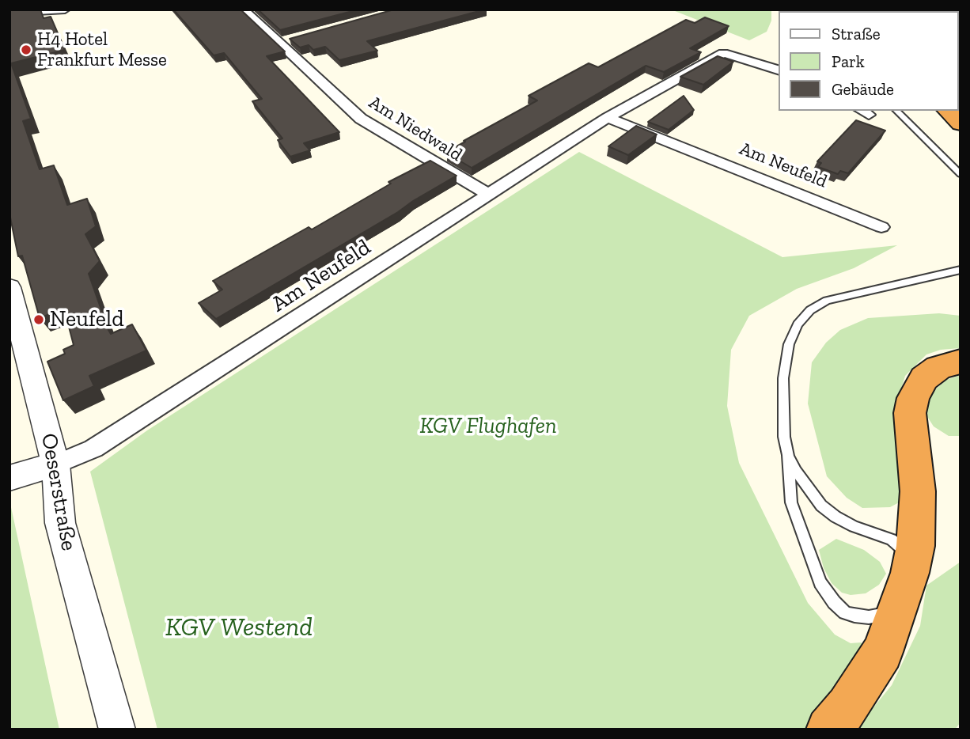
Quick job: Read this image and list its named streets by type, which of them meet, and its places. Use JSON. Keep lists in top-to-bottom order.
{
  "streets": {
    "street": ["Am Niedwald", "Am Neufeld", "Oeserstraße"]
  },
  "crossings": [
    ["Am Niedwald", "Am Neufeld"],
    ["Am Neufeld", "Oeserstraße"]
  ],
  "parks": ["KGV Flughafen", "KGV Westend"],
  "places": ["H4 Hotel Frankfurt Messe", "Neufeld"],
  "legend": ["Straße", "Park", "Gebäude"]
}
